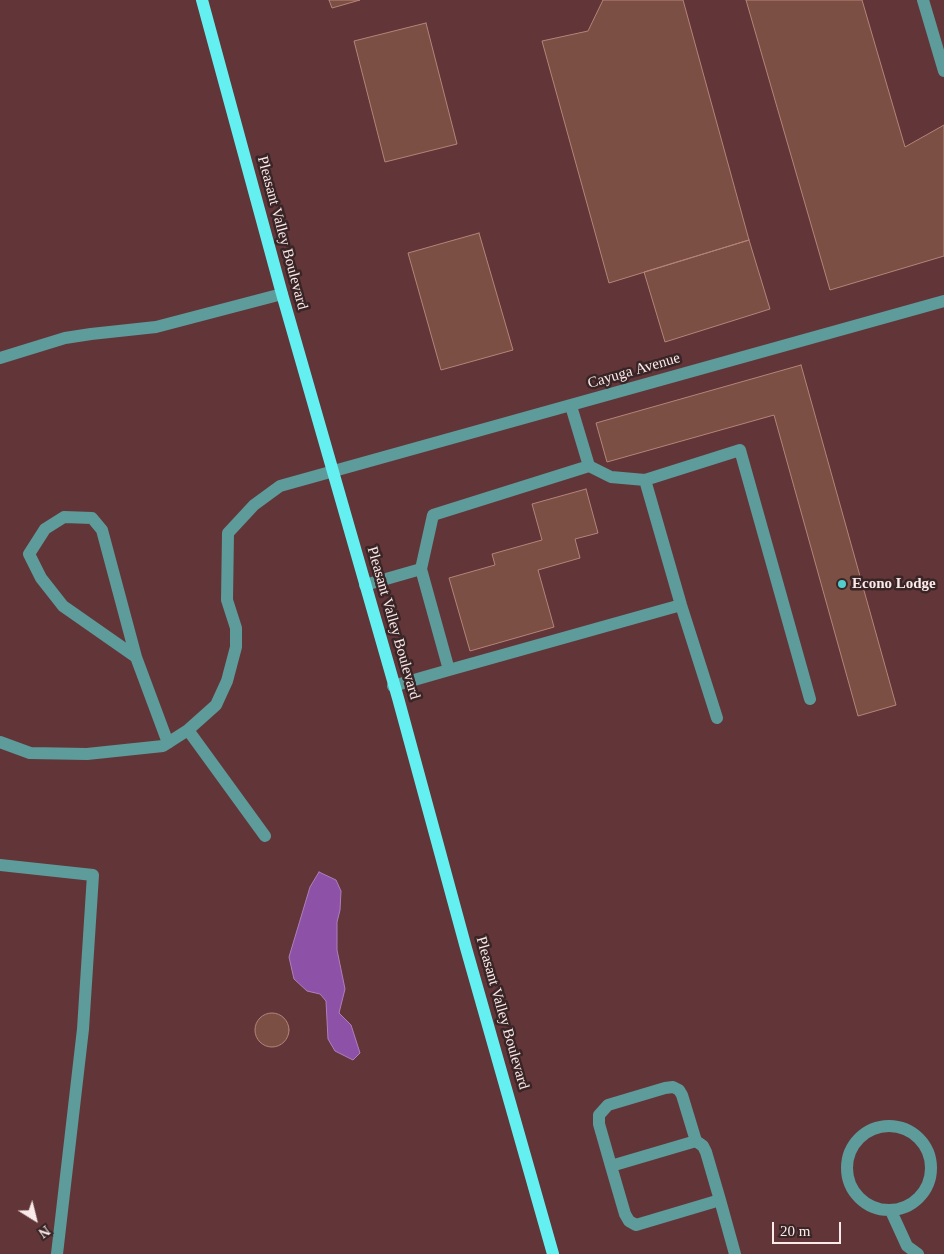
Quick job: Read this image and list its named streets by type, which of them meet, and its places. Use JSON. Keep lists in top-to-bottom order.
{
  "streets": {
    "main road": ["Pleasant Valley Boulevard"],
    "street": ["Cayuga Avenue"]
  },
  "crossings": [
    ["Pleasant Valley Boulevard", "Cayuga Avenue"]
  ],
  "places": ["Econo Lodge"],
  "scale_bar": "20 m",
  "north": "bottom right"
}
